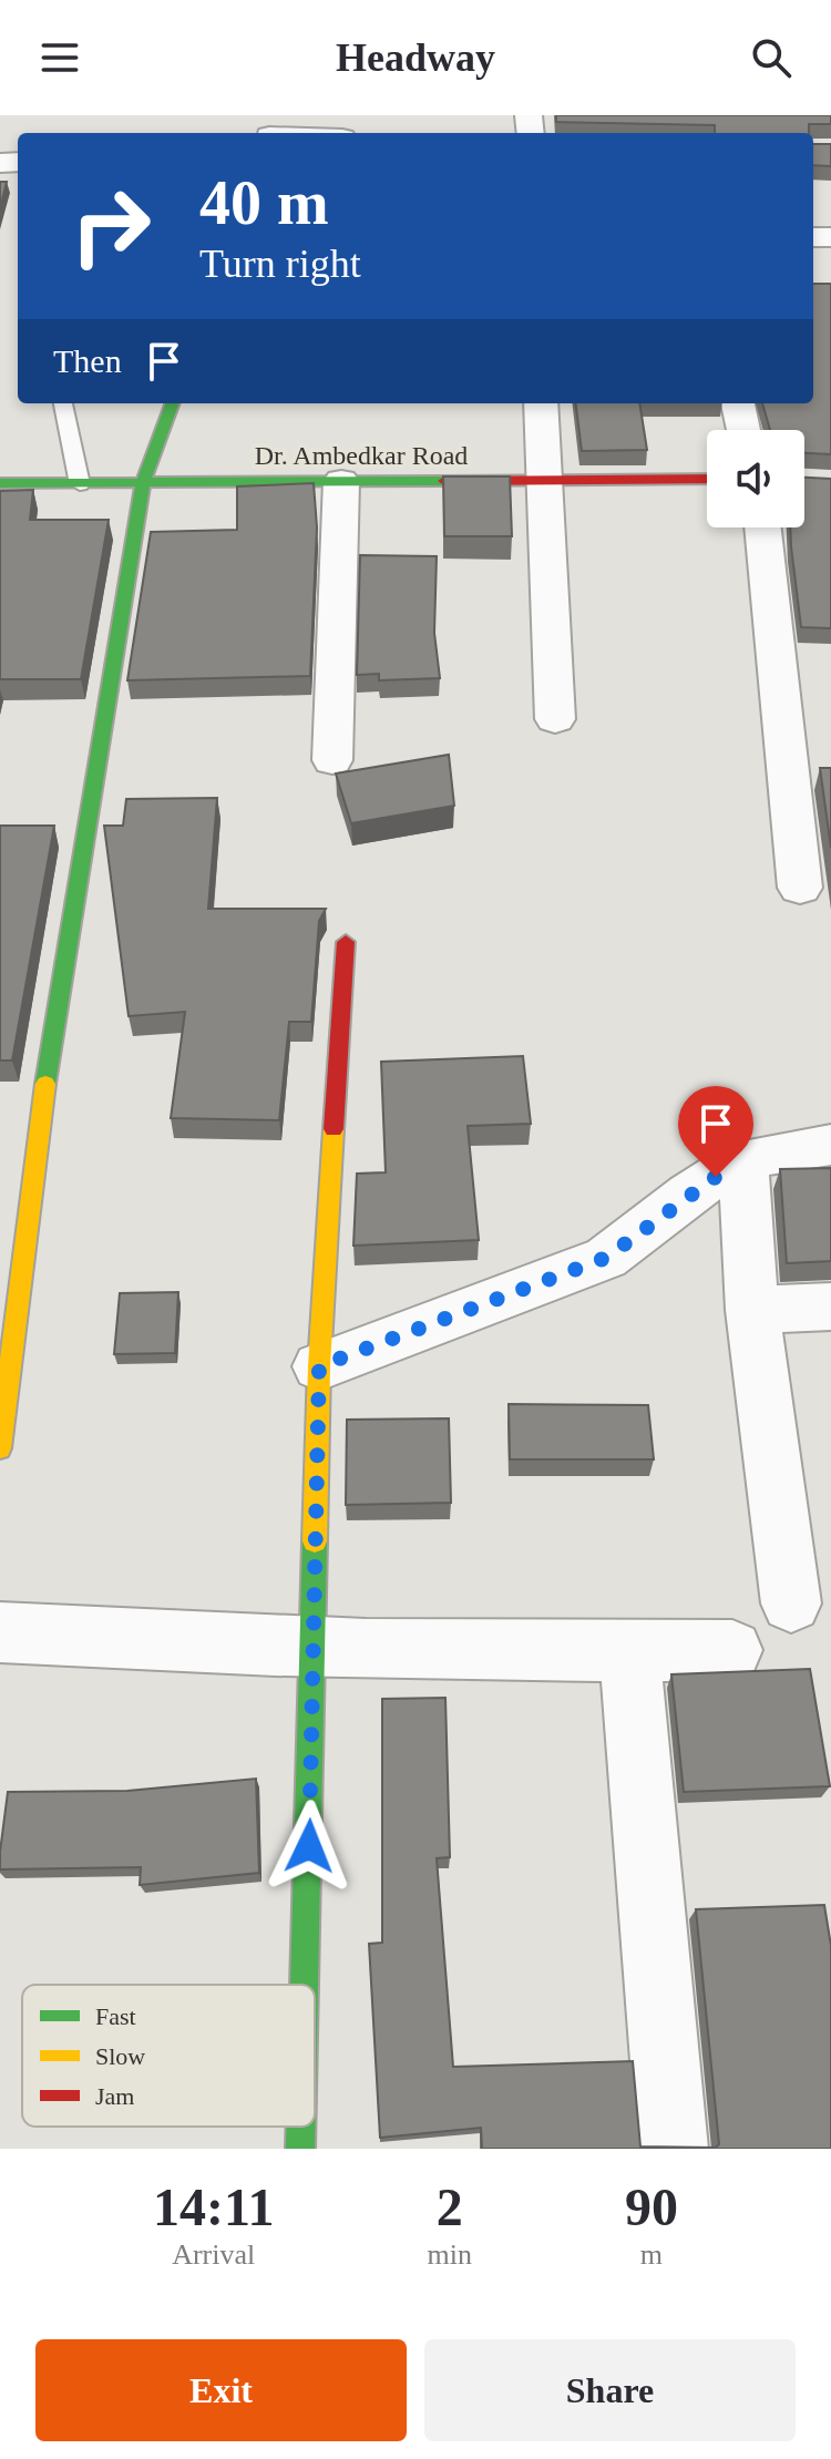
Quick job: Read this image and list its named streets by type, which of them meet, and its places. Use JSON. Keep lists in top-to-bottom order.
{
  "streets": {
    "street": ["Dr. Ambedkar Road"]
  },
  "legend": ["Fast", "Slow", "Jam"],
  "page": {
    "header": "Headway",
    "turn": ["40 m", "Turn right"],
    "then": "Then",
    "eta": [
      "14:11",
      "Arrival",
      "2",
      "min",
      "90",
      "m"
    ],
    "buttons": ["Exit", "Share"]
  }
}
